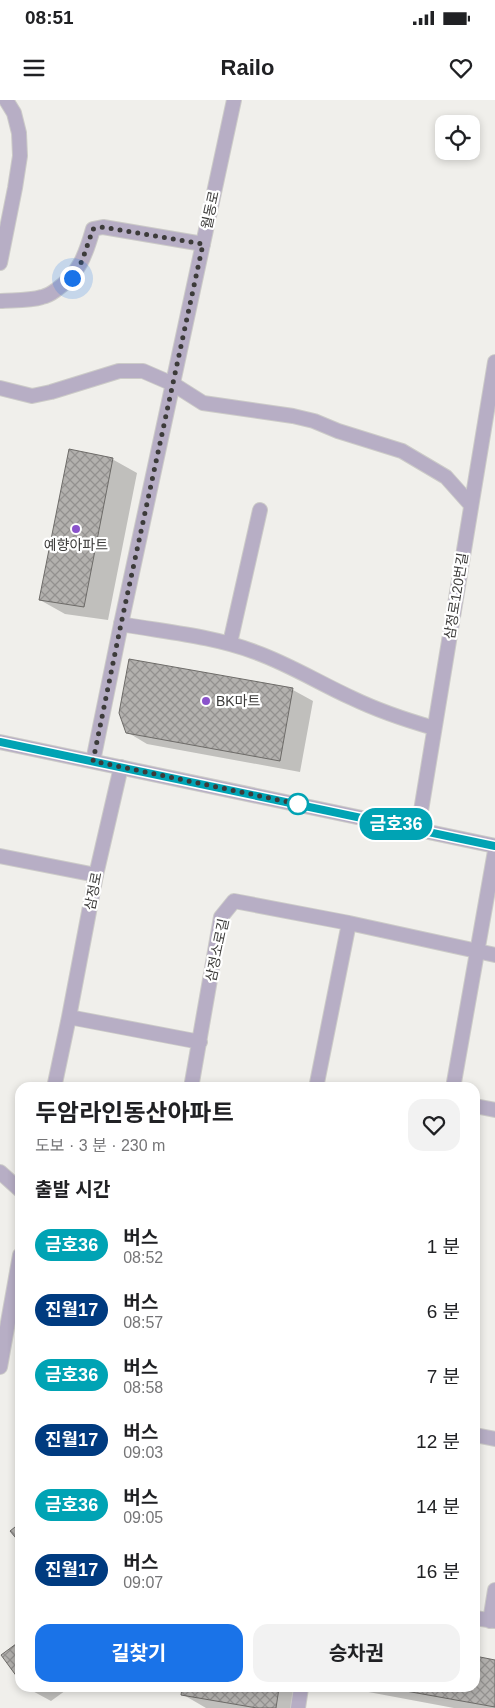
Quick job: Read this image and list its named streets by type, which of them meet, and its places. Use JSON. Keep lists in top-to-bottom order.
{
  "streets": {
    "street": [
      "월동로",
      "삼정로120번길",
      "삼정로",
      "삼정소로길"
    ]
  },
  "places": ["예향아파트", "BK마트"],
  "lines": ["bus line 금호36"],
  "page": {
    "status": "08:51",
    "header": "Railo",
    "on_map": "금호36",
    "heading": [
      ["두암라인동산아파트", "도보 · 3 분 · 230 m"],
      "출발 시간"
    ],
    "list": [
      {
        "mark": "금호36",
        "name": "버스",
        "note": "08:52",
        "value": "1 분"
      },
      {
        "mark": "진월17",
        "name": "버스",
        "note": "08:57",
        "value": "6 분"
      },
      {
        "mark": "금호36",
        "name": "버스",
        "note": "08:58",
        "value": "7 분"
      },
      {
        "mark": "진월17",
        "name": "버스",
        "note": "09:03",
        "value": "12 분"
      },
      {
        "mark": "금호36",
        "name": "버스",
        "note": "09:05",
        "value": "14 분"
      },
      {
        "mark": "진월17",
        "name": "버스",
        "note": "09:07",
        "value": "16 분"
      }
    ],
    "buttons": ["길찾기", "승차권"]
  }
}
